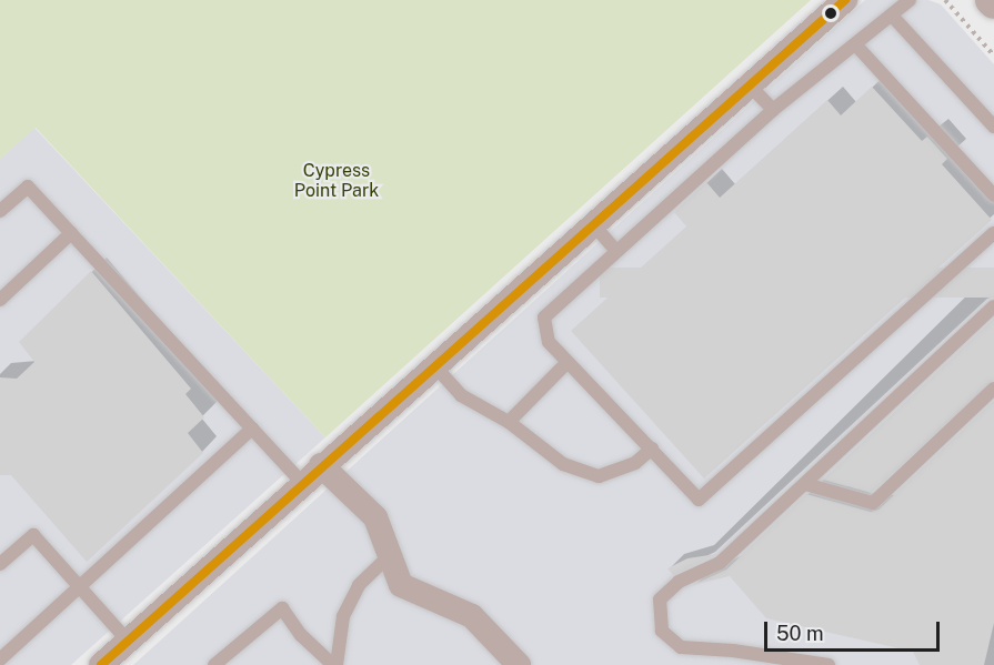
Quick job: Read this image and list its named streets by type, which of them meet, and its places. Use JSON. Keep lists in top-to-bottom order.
{
  "parks": ["Cypress Point Park"],
  "scale_bar": "50 m"
}
